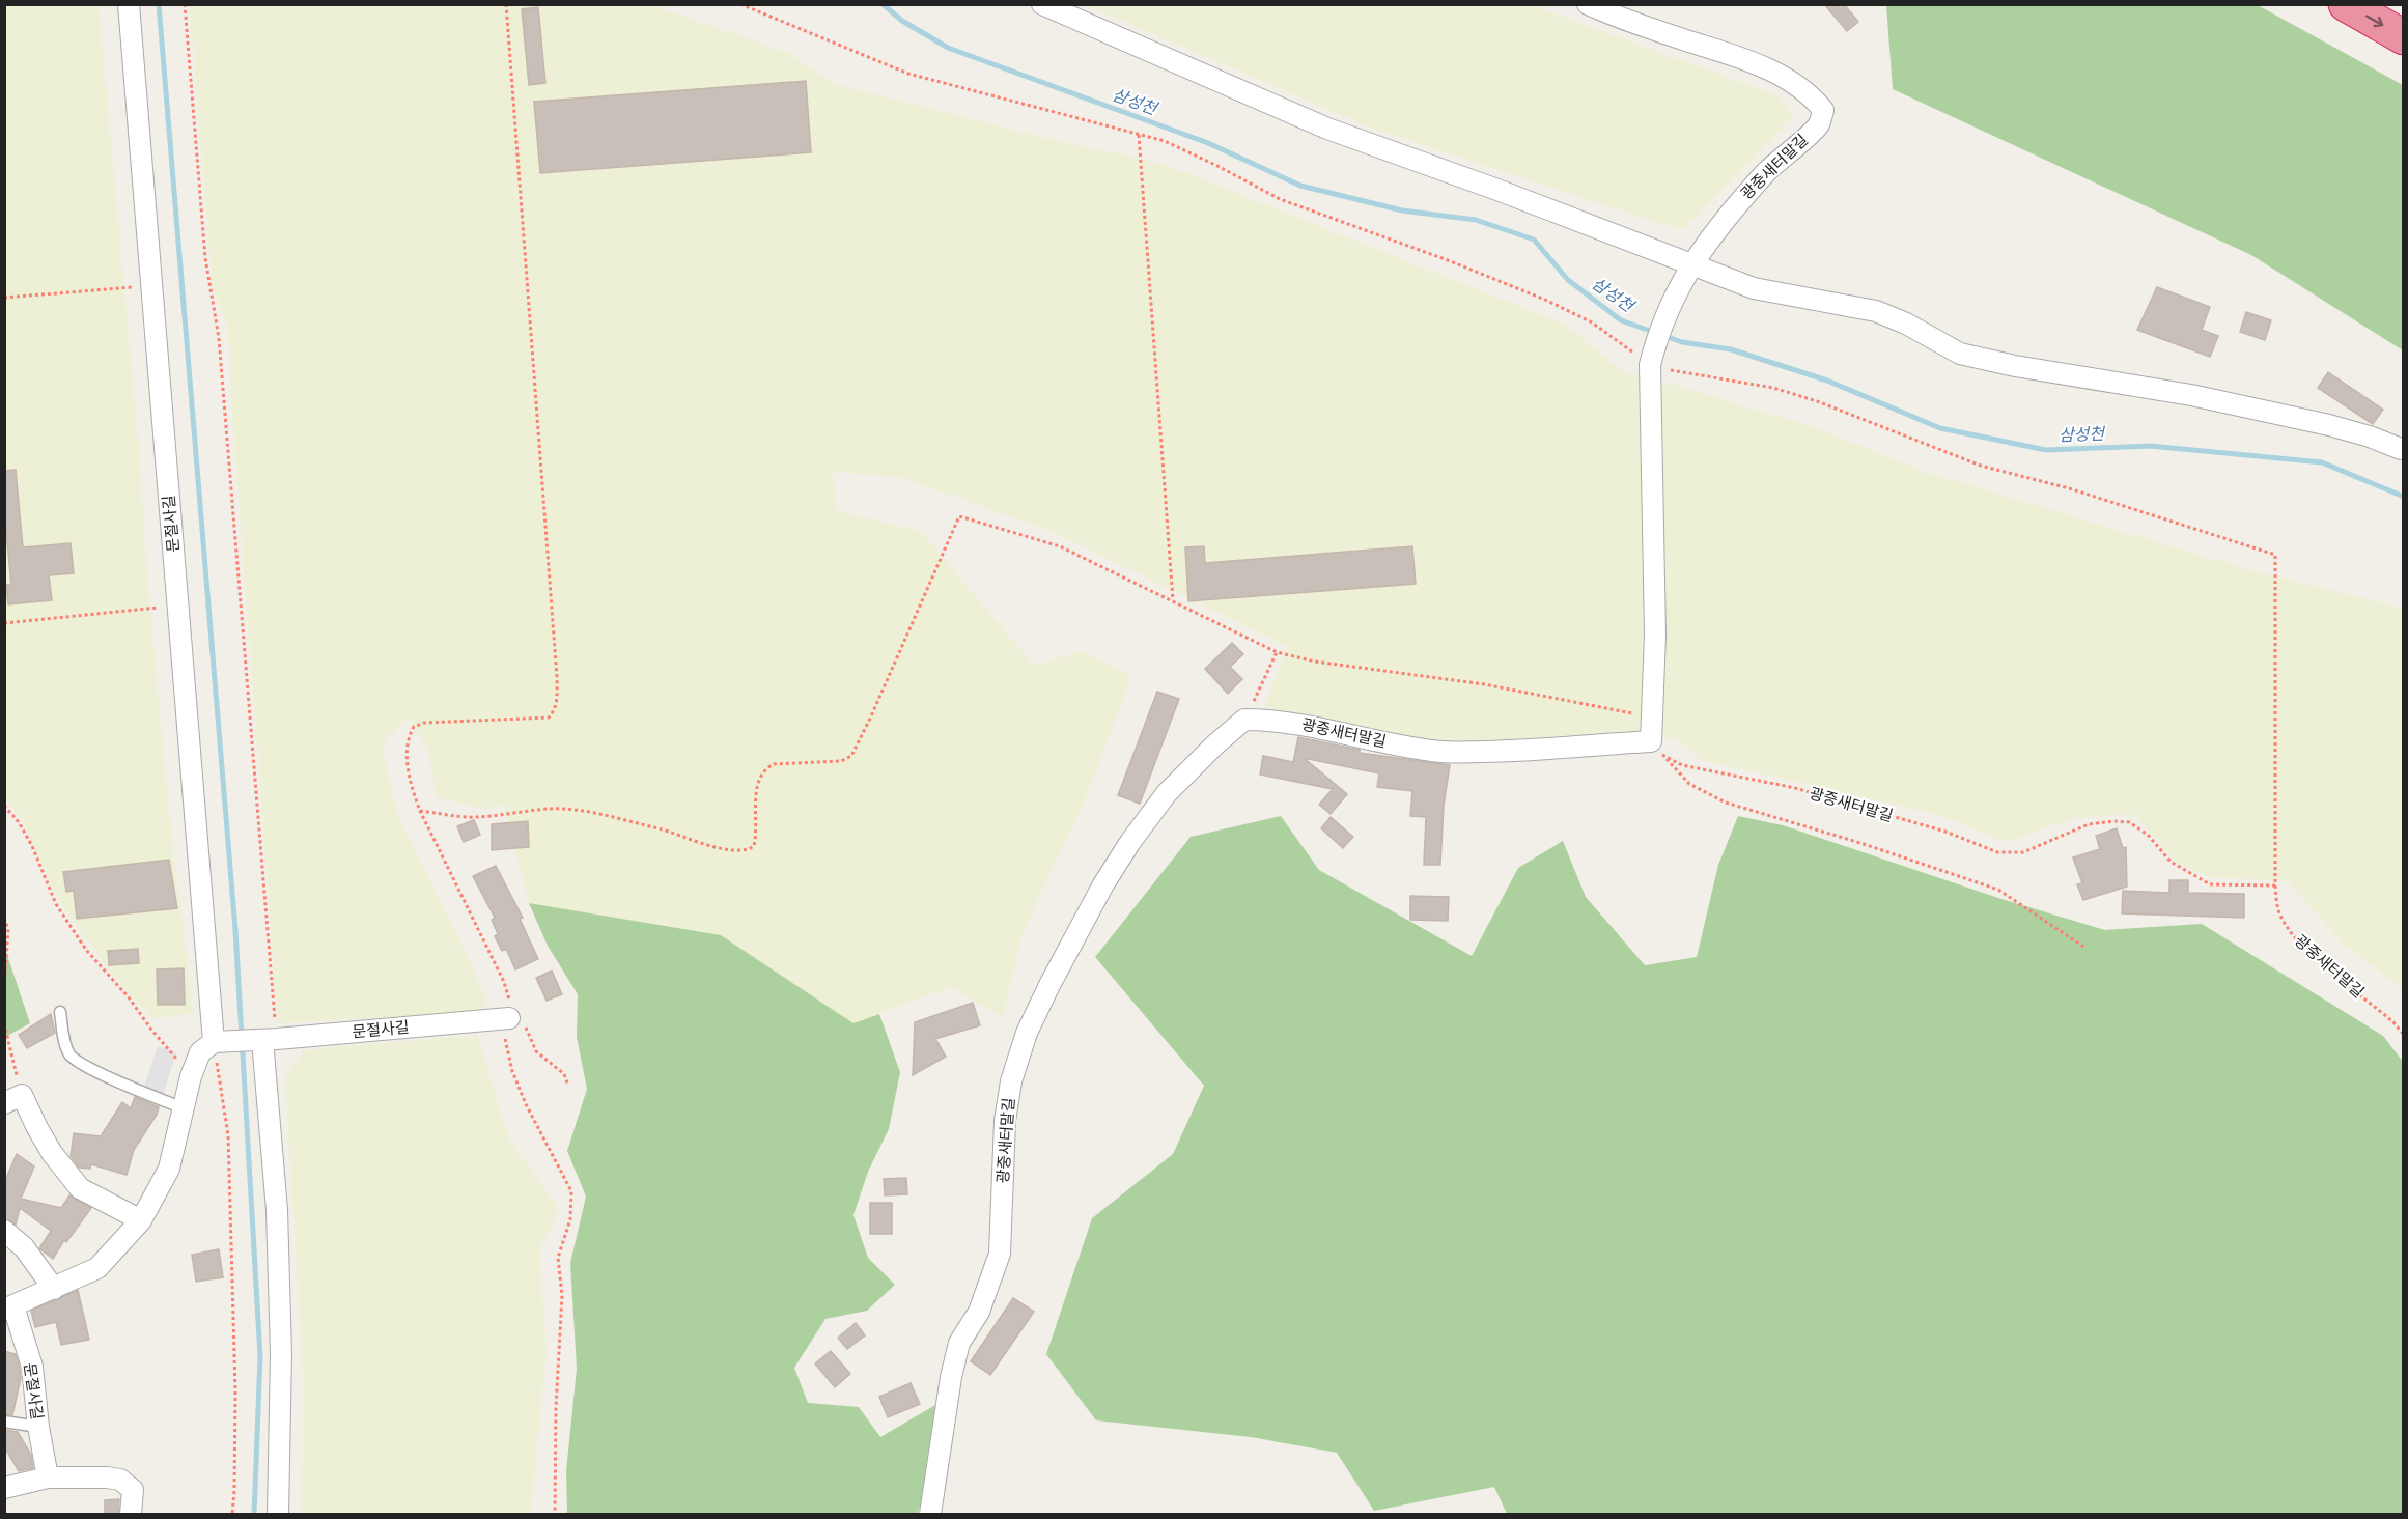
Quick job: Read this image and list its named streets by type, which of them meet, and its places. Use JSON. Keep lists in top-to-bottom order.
{
  "streets": {
    "street": ["광중새터말길", "문절사길"]
  },
  "water": ["삼성천"]
}
